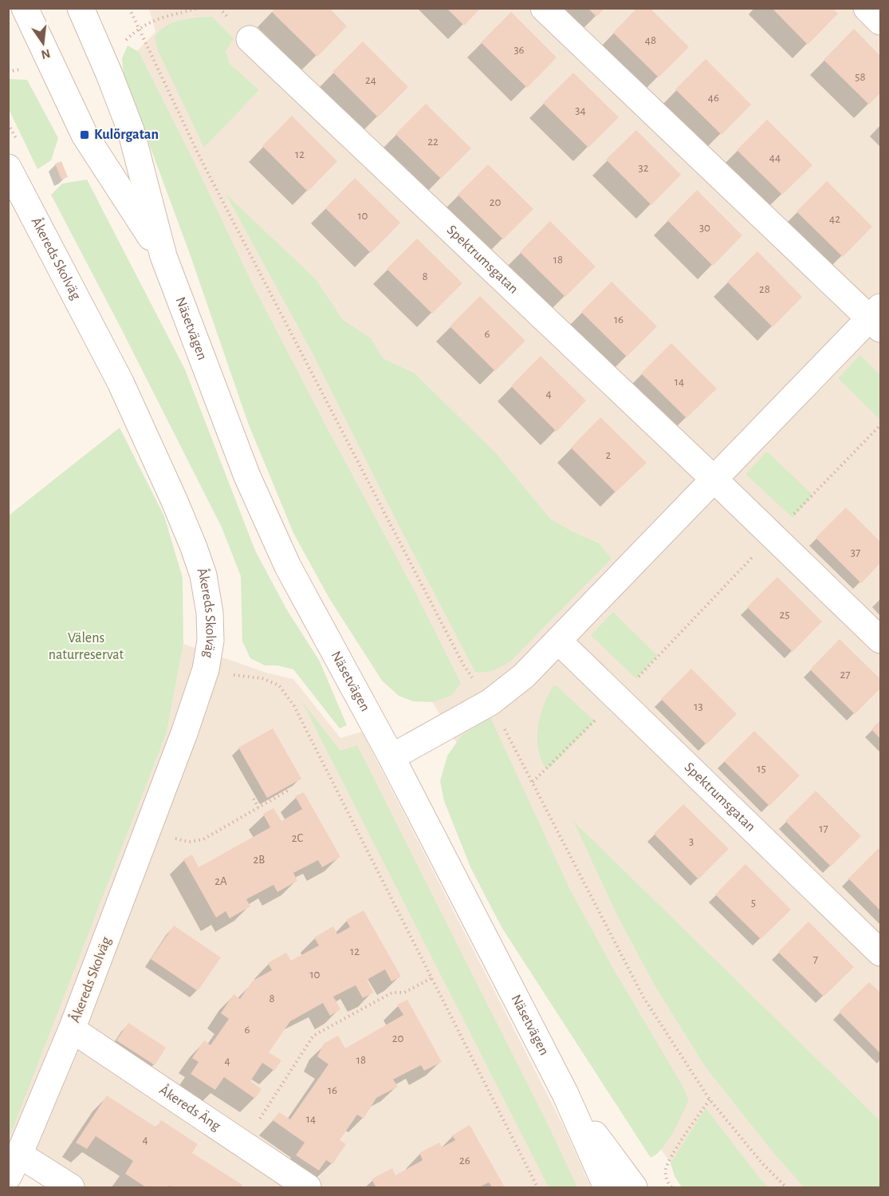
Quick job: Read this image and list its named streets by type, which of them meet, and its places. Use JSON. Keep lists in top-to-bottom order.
{
  "streets": {
    "street": [
      "Åkereds Skolväg",
      "Spektrumsgatan",
      "Näsetvägen",
      "Åkereds Äng"
    ]
  },
  "crossings": [
    ["Åkereds Skolväg", "Åkereds Äng"]
  ],
  "parks": ["Välens naturreservat"],
  "places": {
    "transit": ["Kulörgatan"]
  },
  "house_numbers": [
    "48",
    "36",
    "58",
    "24",
    "46",
    "34",
    "22",
    "12",
    "44",
    "32",
    "20",
    "10",
    "42",
    "30",
    "18",
    "8",
    "28",
    "16",
    "6",
    "14",
    "4",
    "2",
    "37",
    "25",
    "27",
    "13",
    "15",
    "17",
    "2C",
    "3",
    "2B",
    "2A",
    "5",
    "12",
    "7",
    "10",
    "8",
    "6",
    "20",
    "18",
    "4",
    "16",
    "14",
    "4",
    "26"
  ],
  "north": "bottom"
}
